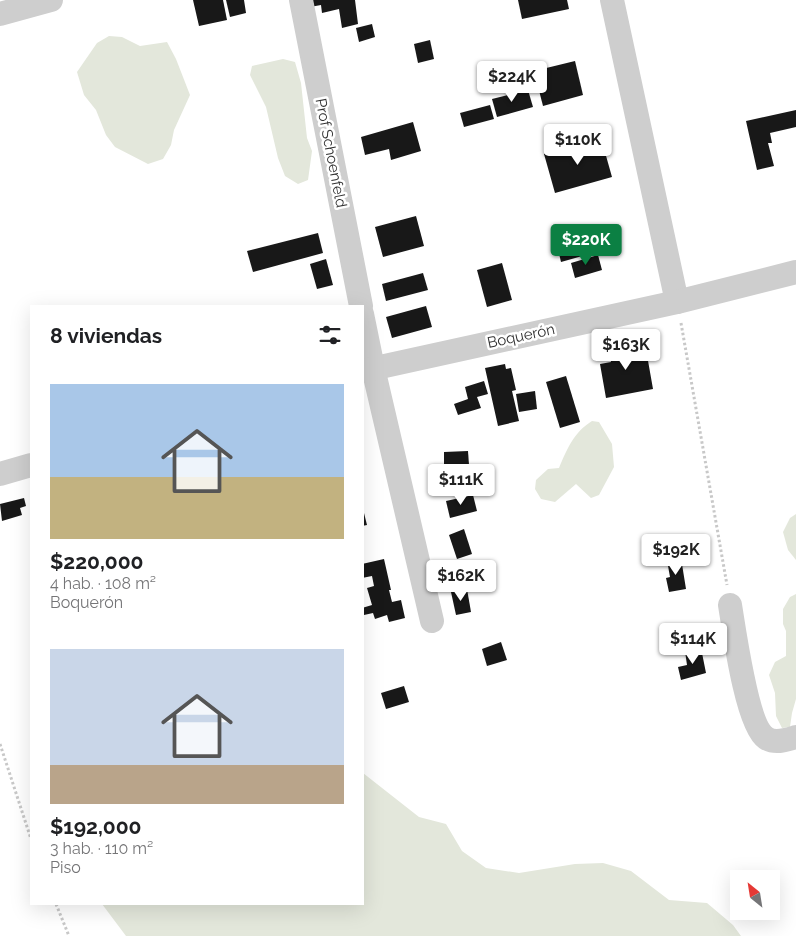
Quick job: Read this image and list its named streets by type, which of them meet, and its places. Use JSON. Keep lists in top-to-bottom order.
{
  "streets": {
    "street": ["Prof Schoenfeld", "Boquerón"]
  },
  "north": "top left",
  "page": {
    "price": [
      "$224K",
      "$110K",
      "$220K",
      "$163K",
      "$111K",
      "$192K",
      "$162K",
      "$114K"
    ],
    "heading": "8 viviendas",
    "list": [
      {
        "name": "$220,000",
        "note": "4 hab. · 108 m² · Boquerón"
      },
      {
        "name": "$192,000",
        "note": "3 hab. · 110 m² · Piso"
      }
    ]
  }
}
